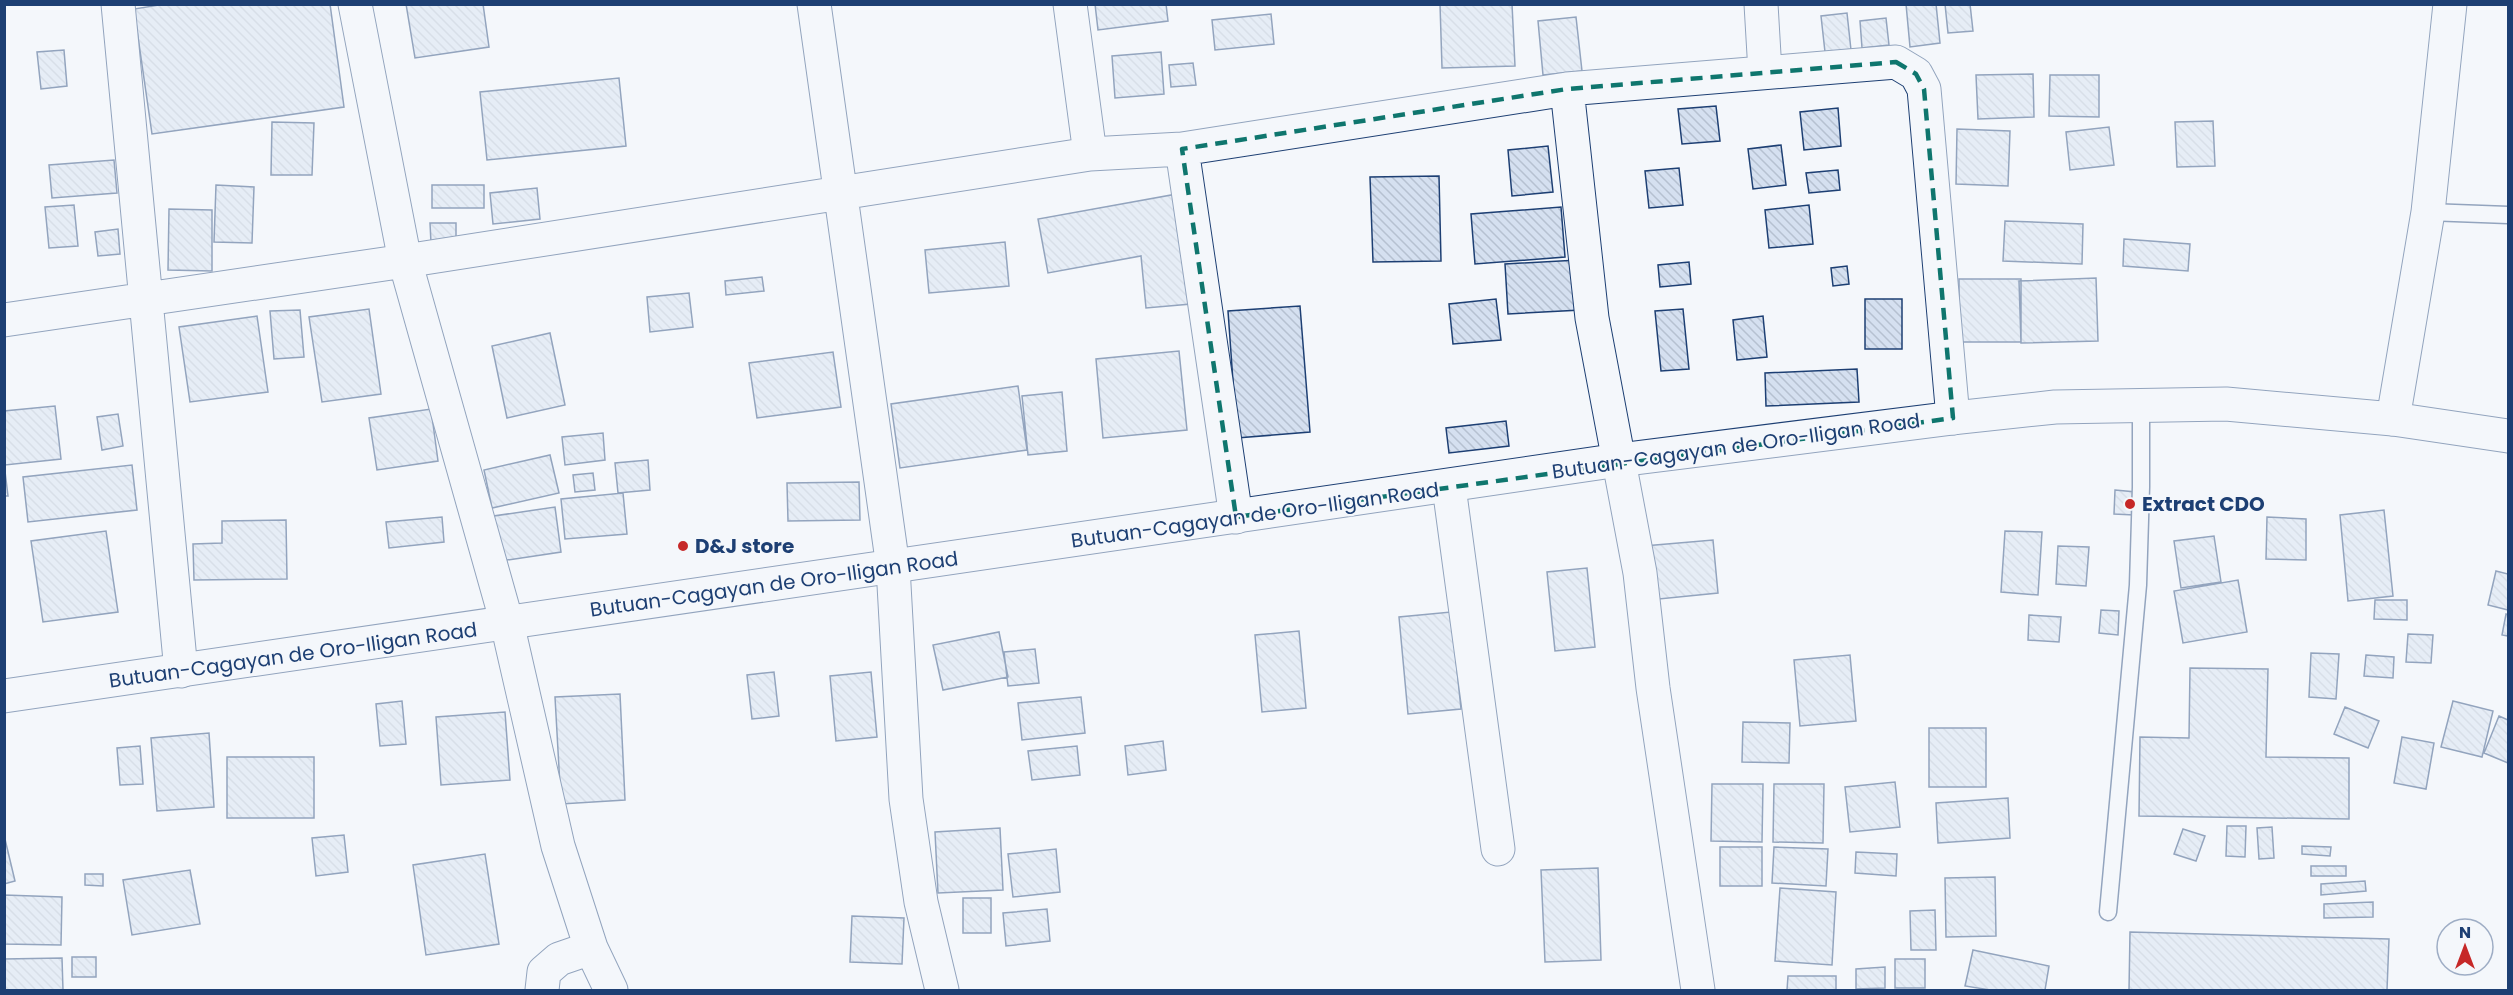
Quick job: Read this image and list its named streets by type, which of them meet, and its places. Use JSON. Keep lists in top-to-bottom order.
{
  "streets": {
    "main road": ["Butuan-Cagayan de Oro-Iligan Road"]
  },
  "places": ["Extract CDO", "D&J store"],
  "north": "top"
}
